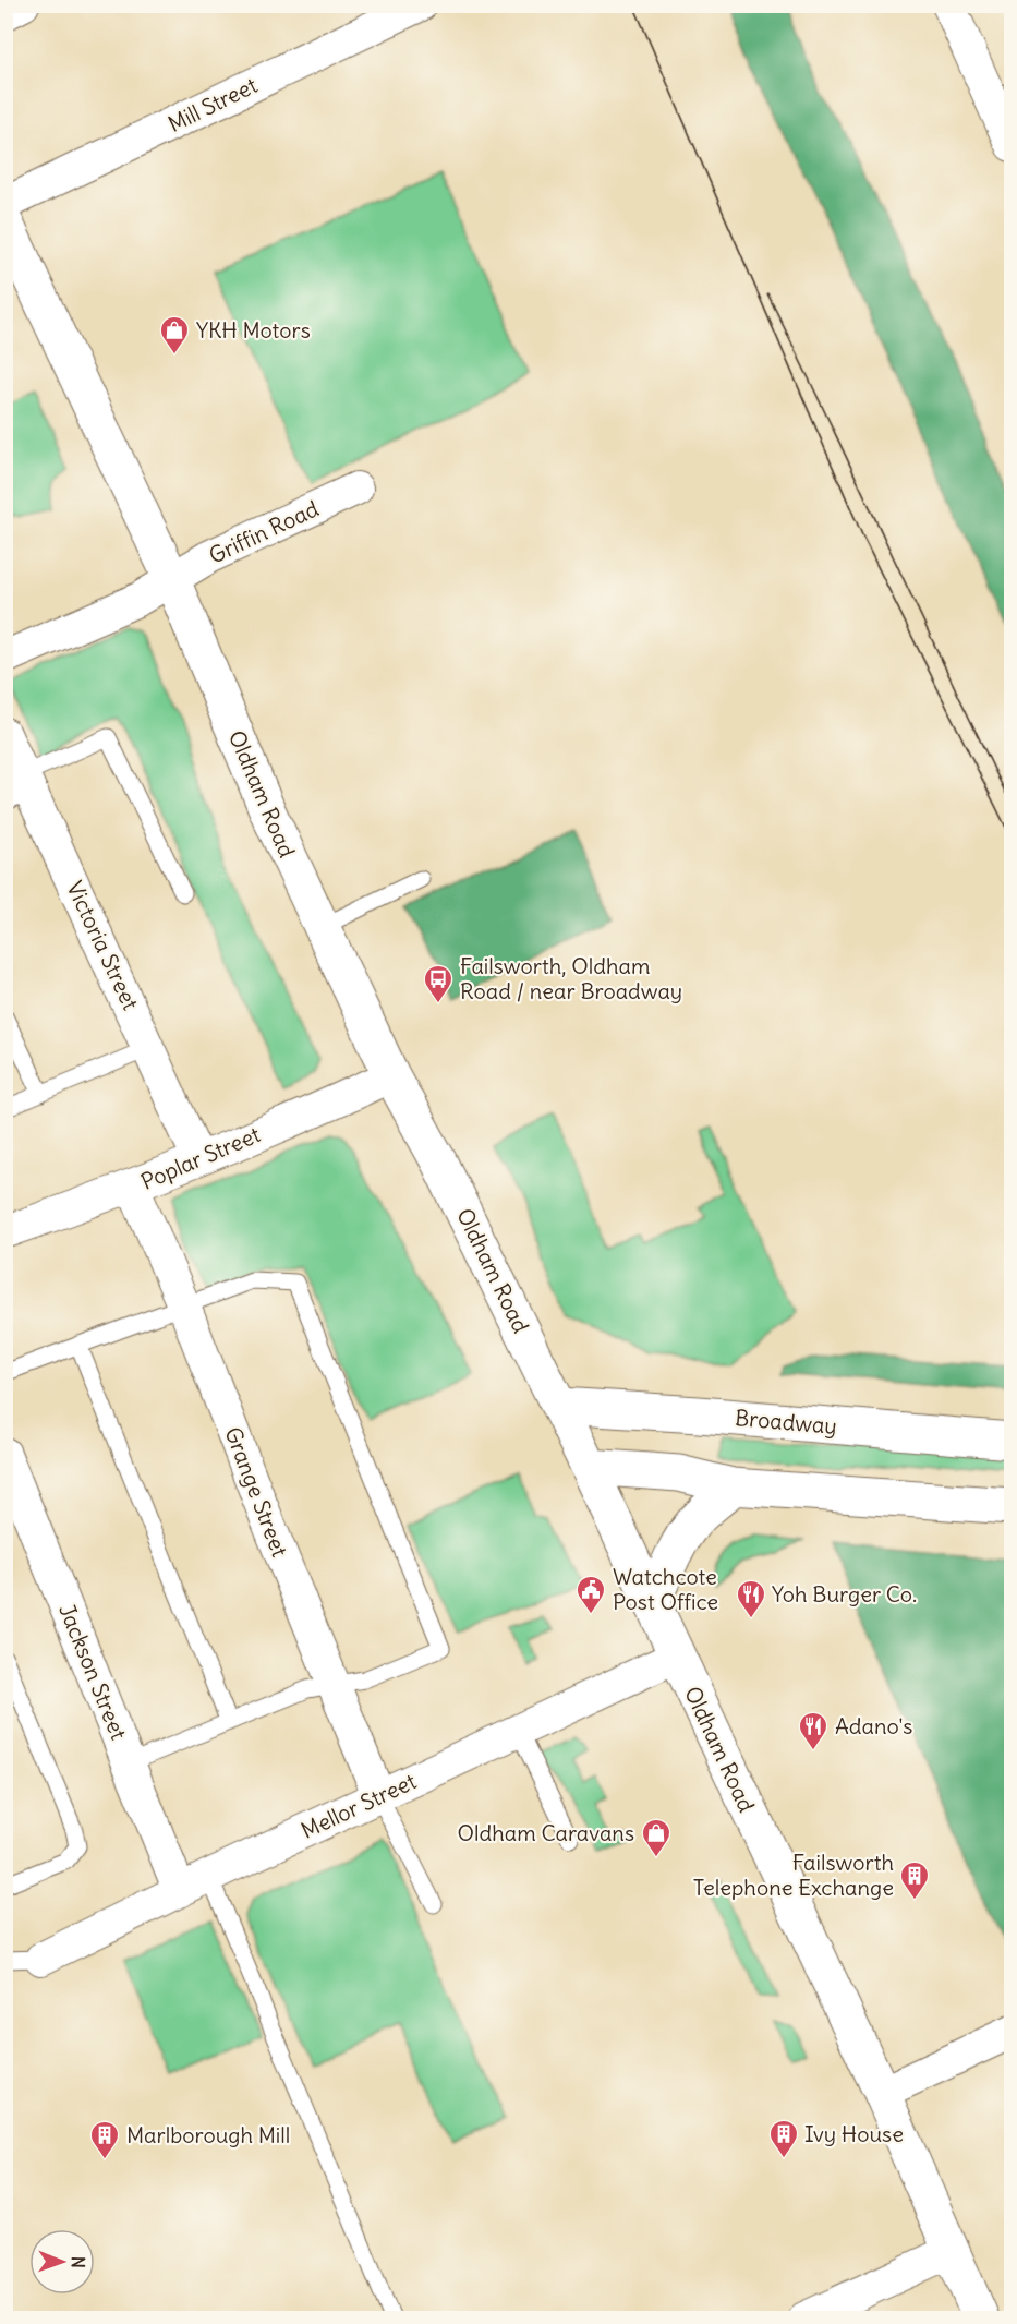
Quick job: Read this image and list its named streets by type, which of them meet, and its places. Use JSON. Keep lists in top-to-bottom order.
{
  "streets": {
    "highway": ["Oldham Road", "Broadway"],
    "street": [
      "Mill Street",
      "Griffin Road",
      "Victoria Street",
      "Poplar Street",
      "Grange Street",
      "Jackson Street",
      "Mellor Street"
    ]
  },
  "crossings": [
    ["Griffin Road", "Oldham Road"],
    ["Oldham Road", "Poplar Street"],
    ["Oldham Road", "Broadway"],
    ["Oldham Road", "Mellor Street"],
    ["Victoria Street", "Poplar Street"],
    ["Poplar Street", "Grange Street"],
    ["Grange Street", "Mellor Street"],
    ["Jackson Street", "Mellor Street"]
  ],
  "places": {
    "shop": ["YKH Motors", "Oldham Caravans"],
    "bus stop": ["Failsworth, Oldham Road / near Broadway"],
    "public building": ["Watchcote Post Office"],
    "restaurant": ["Yoh Burger Co.", "Adano's"],
    "building": ["Failsworth Telephone Exchange", "Ivy House", "Marlborough Mill"]
  },
  "north": "right"
}
